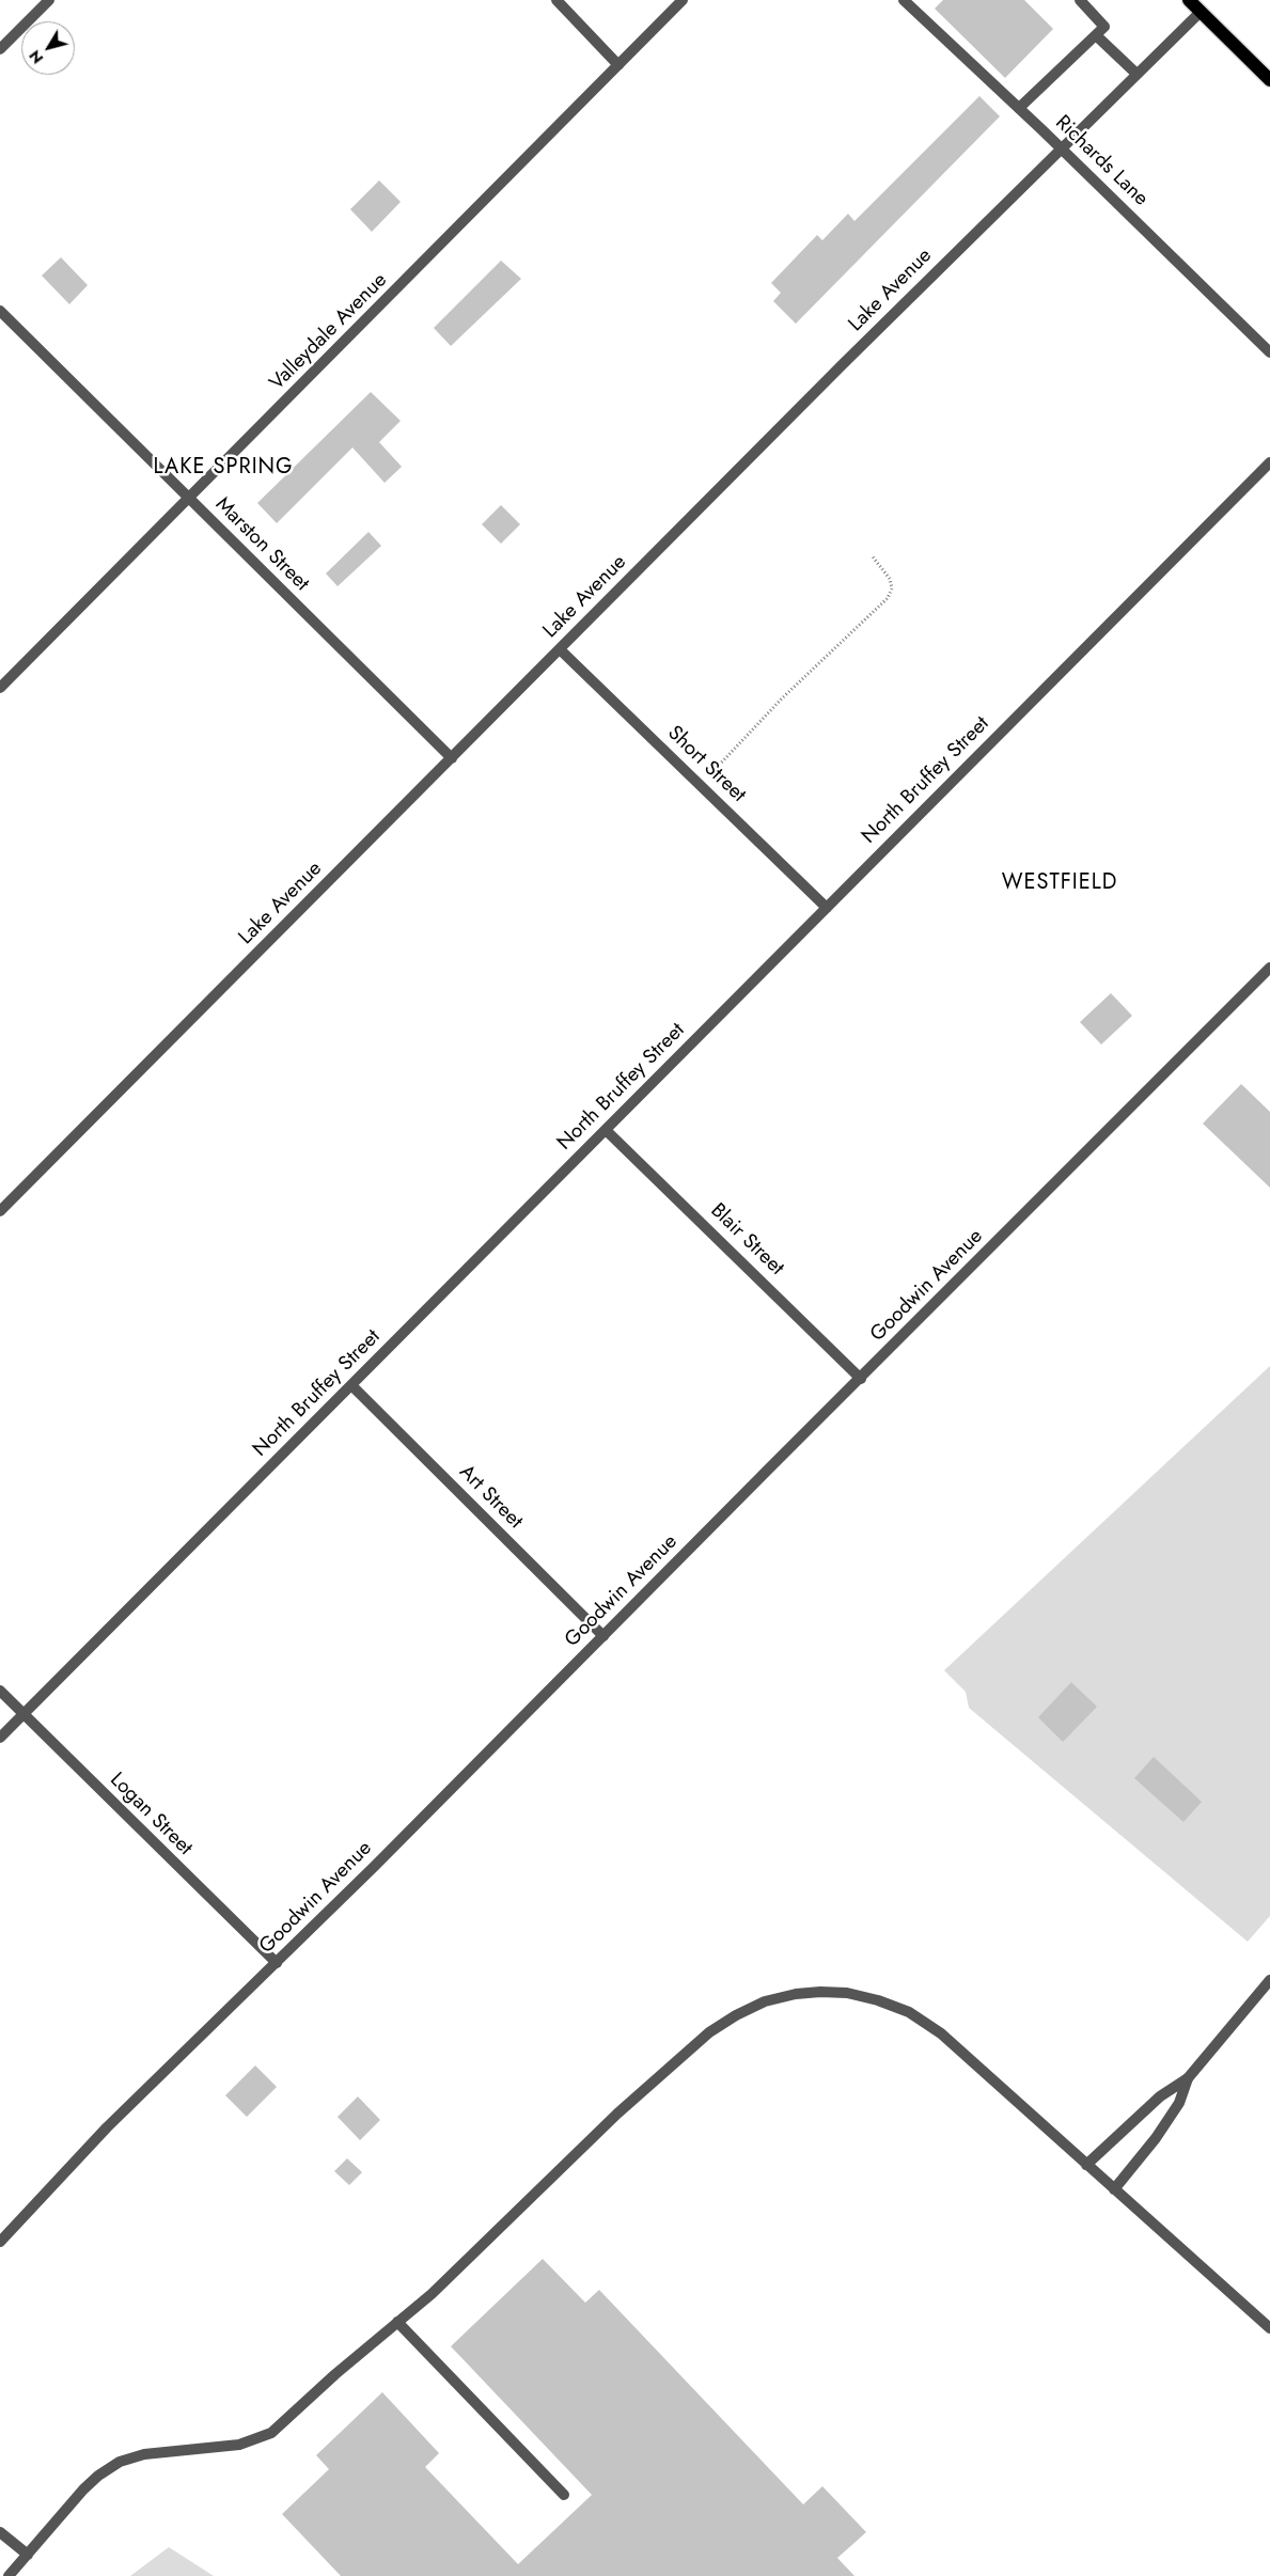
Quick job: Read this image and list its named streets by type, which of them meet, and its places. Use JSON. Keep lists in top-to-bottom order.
{
  "streets": {
    "street": [
      "Richards Lane",
      "Lake Avenue",
      "Valleydale Avenue",
      "Marston Street",
      "Short Street",
      "North Bruffey Street",
      "Blair Street",
      "Goodwin Avenue",
      "Art Street",
      "Logan Street"
    ]
  },
  "crossings": [
    ["Richards Lane", "Lake Avenue"],
    ["Lake Avenue", "Marston Street"],
    ["Lake Avenue", "Short Street"],
    ["Valleydale Avenue", "Marston Street"],
    ["Short Street", "North Bruffey Street"],
    ["North Bruffey Street", "Blair Street"],
    ["North Bruffey Street", "Art Street"],
    ["North Bruffey Street", "Logan Street"],
    ["Blair Street", "Goodwin Avenue"],
    ["Goodwin Avenue", "Art Street"],
    ["Goodwin Avenue", "Logan Street"]
  ],
  "districts": ["LAKE SPRING", "WESTFIELD"],
  "north": "bottom left"
}
